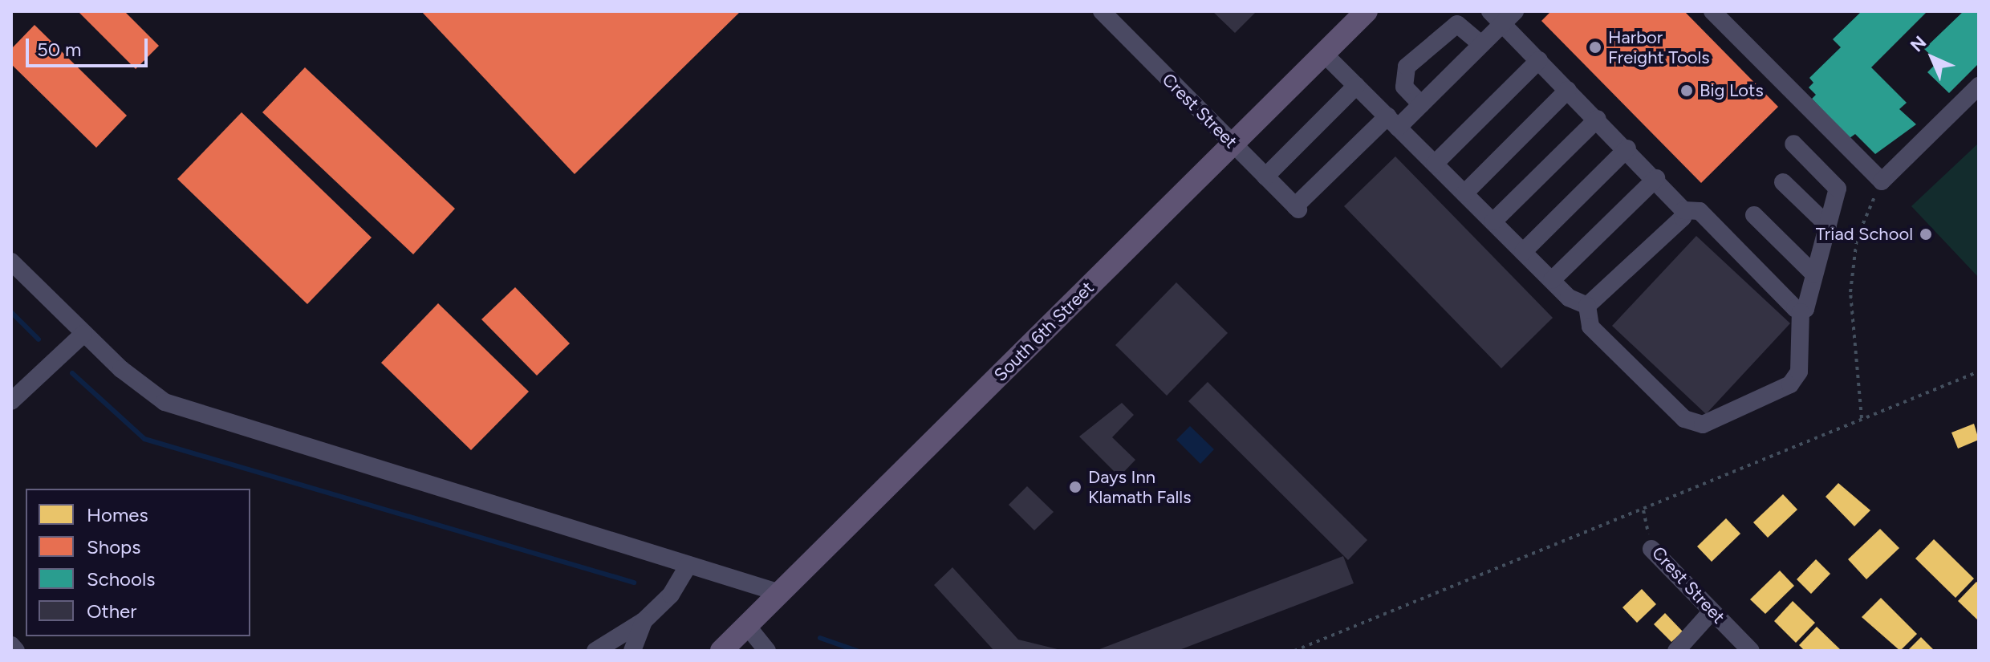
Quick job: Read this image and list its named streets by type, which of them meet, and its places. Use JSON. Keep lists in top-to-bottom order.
{
  "streets": {
    "main road": ["South 6th Street"],
    "street": ["Crest Street"]
  },
  "crossings": [
    ["Crest Street", "South 6th Street"]
  ],
  "places": [
    "Harbor Freight Tools",
    "Big Lots",
    "Triad School",
    "Days Inn Klamath Falls"
  ],
  "legend": [
    "Homes",
    "Shops",
    "Schools",
    "Other"
  ],
  "scale_bar": "50 m",
  "north": "top left"
}
